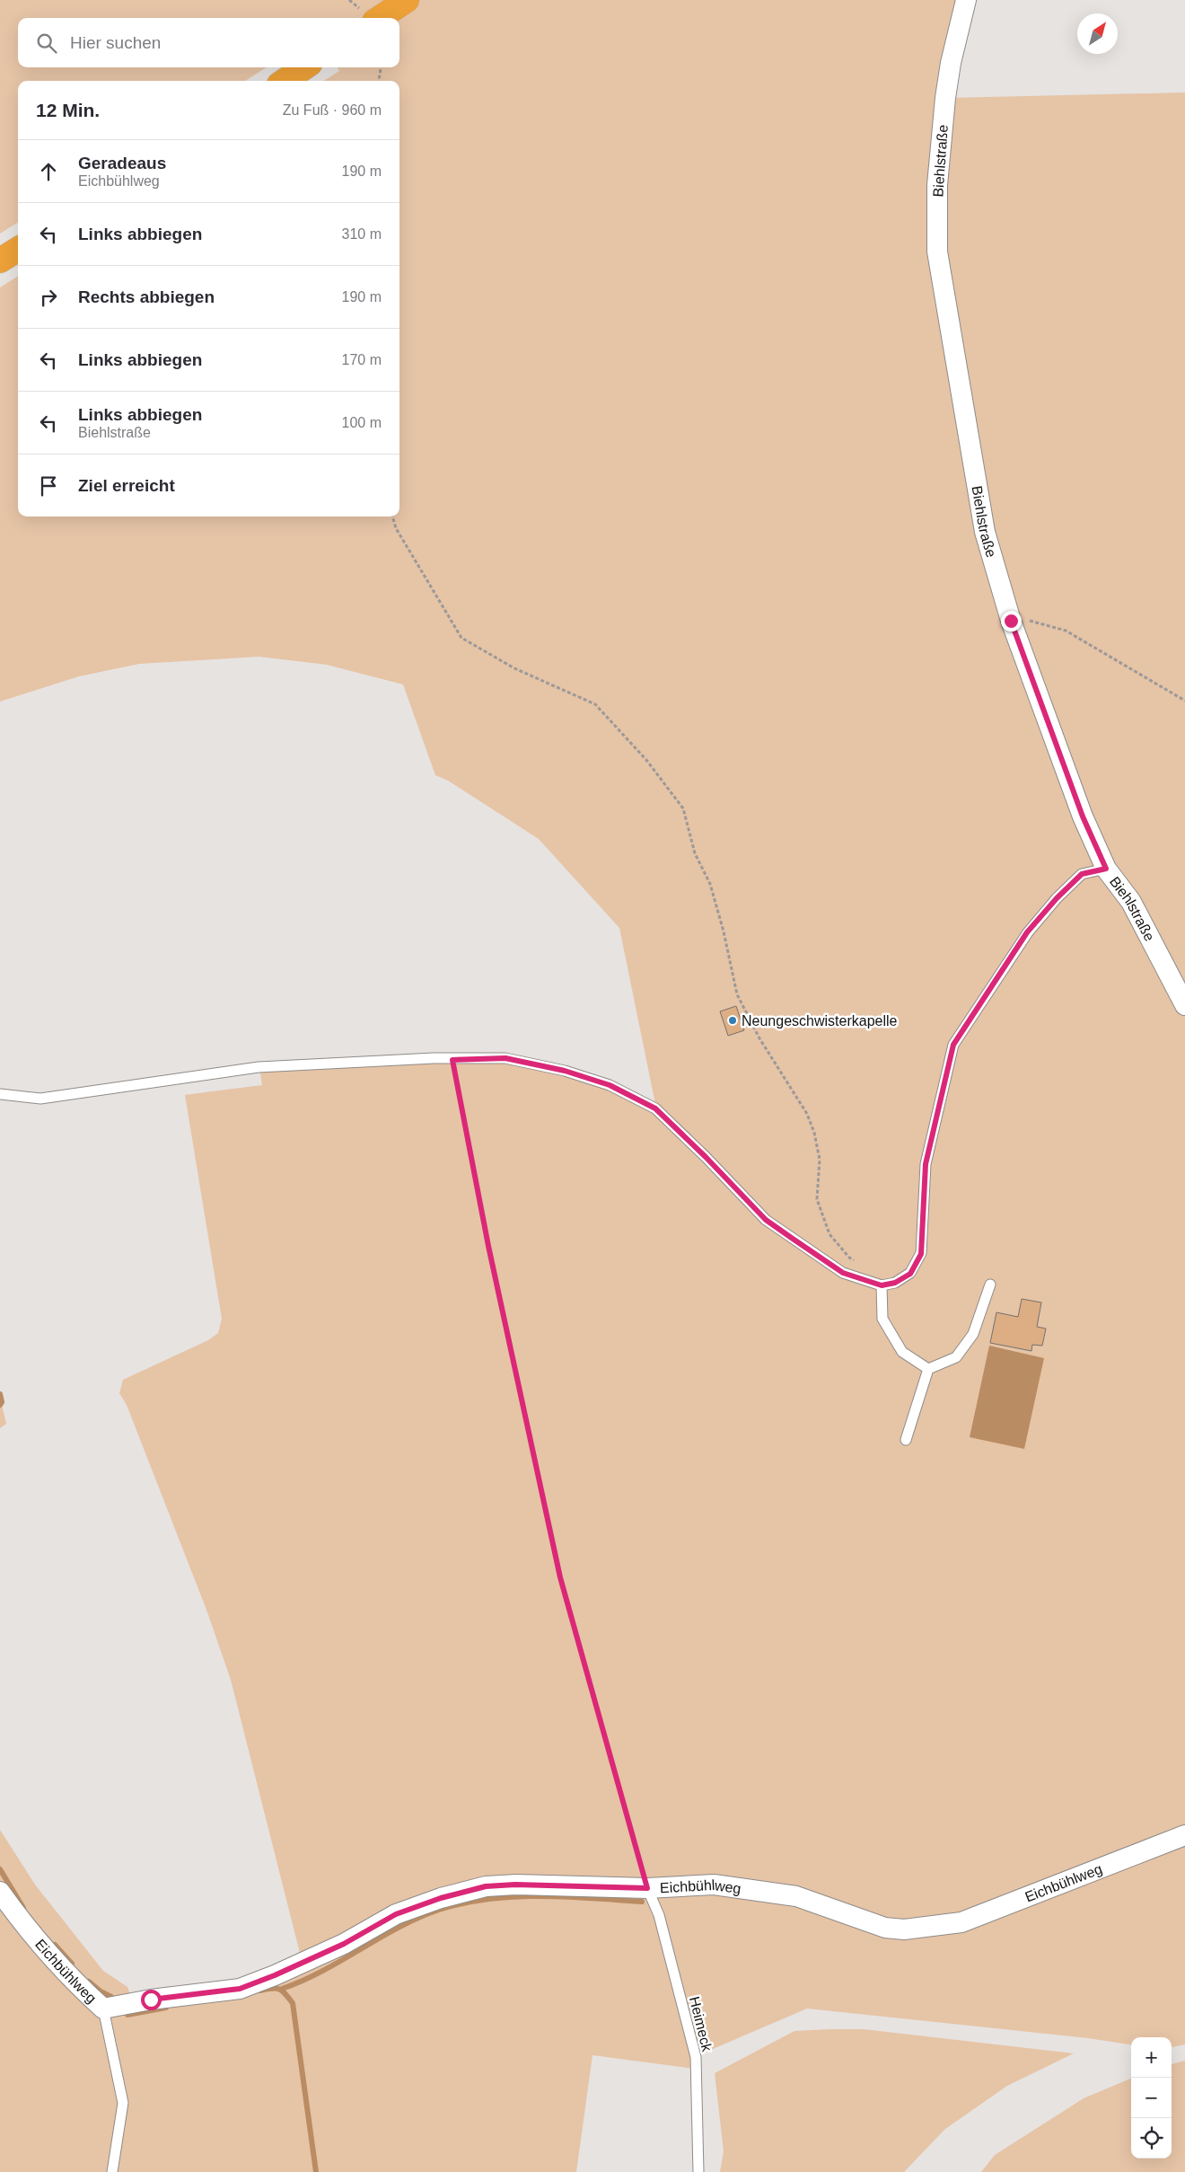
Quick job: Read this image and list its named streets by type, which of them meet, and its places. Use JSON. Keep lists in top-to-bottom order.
{
  "streets": {
    "street": ["Biehlstraße", "Eichbühlweg"],
    "lane": ["Heimeck"]
  },
  "crossings": [
    ["Eichbühlweg", "Heimeck"]
  ],
  "places": ["Neungeschwisterkapelle"],
  "north": "top right",
  "page": {
    "search": "Hier suchen",
    "heading": ["12 Min.", "Zu Fuß · 960 m"],
    "list": [
      ["Geradeaus", "Eichbühlweg", "190 m"],
      ["Links abbiegen", "310 m"],
      ["Rechts abbiegen", "190 m"],
      ["Links abbiegen", "170 m"],
      ["Links abbiegen", "Biehlstraße", "100 m"],
      "Ziel erreicht"
    ],
    "map_buttons": ["+", "−"]
  }
}
